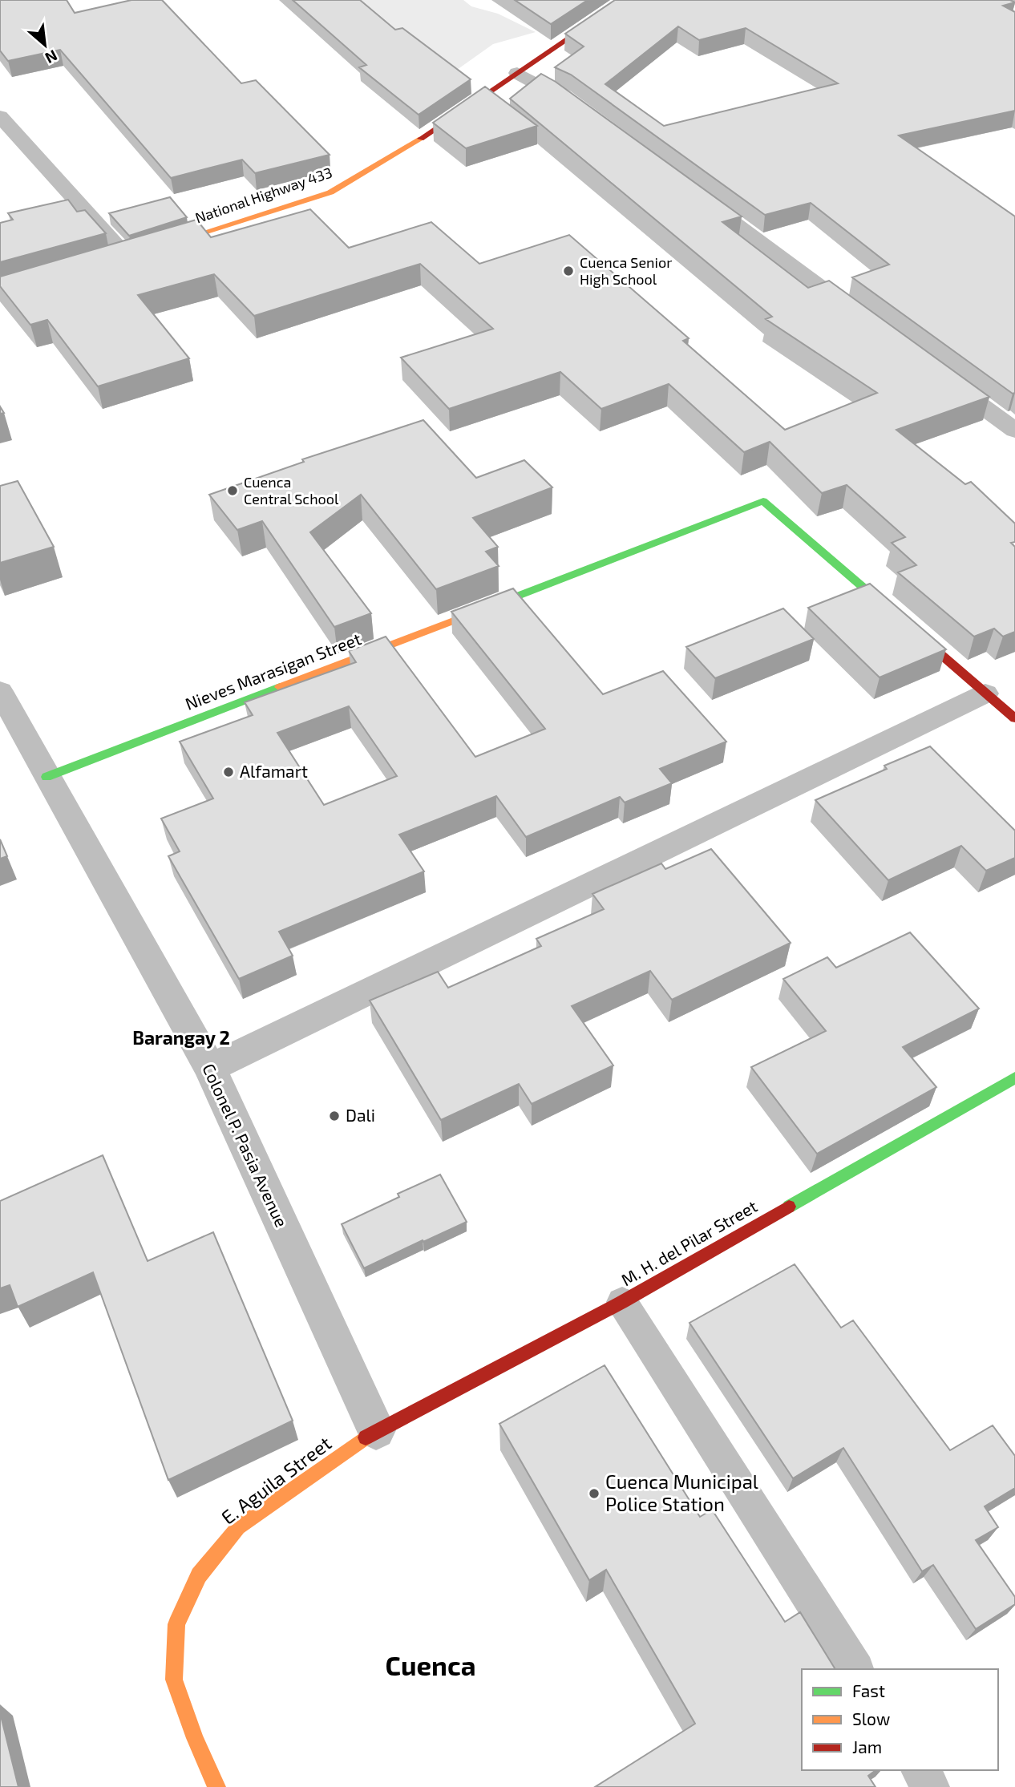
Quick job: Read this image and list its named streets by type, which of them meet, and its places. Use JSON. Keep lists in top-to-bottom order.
{
  "streets": {
    "street": [
      "National Highway 433",
      "Nieves Marasigan Street",
      "Colonel P. Pasia Avenue",
      "M. H. del Pilar Street",
      "E. Aguila Street"
    ]
  },
  "crossings": [
    ["Nieves Marasigan Street", "Colonel P. Pasia Avenue"],
    ["Colonel P. Pasia Avenue", "M. H. del Pilar Street"],
    ["Colonel P. Pasia Avenue", "E. Aguila Street"],
    ["M. H. del Pilar Street", "E. Aguila Street"]
  ],
  "districts": ["Barangay 2", "Cuenca"],
  "places": [
    "Cuenca Senior High School",
    "Cuenca Central School",
    "Alfamart",
    "Dali",
    "Cuenca Municipal Police Station"
  ],
  "legend": ["Fast", "Slow", "Jam"],
  "north": "bottom right"
}
